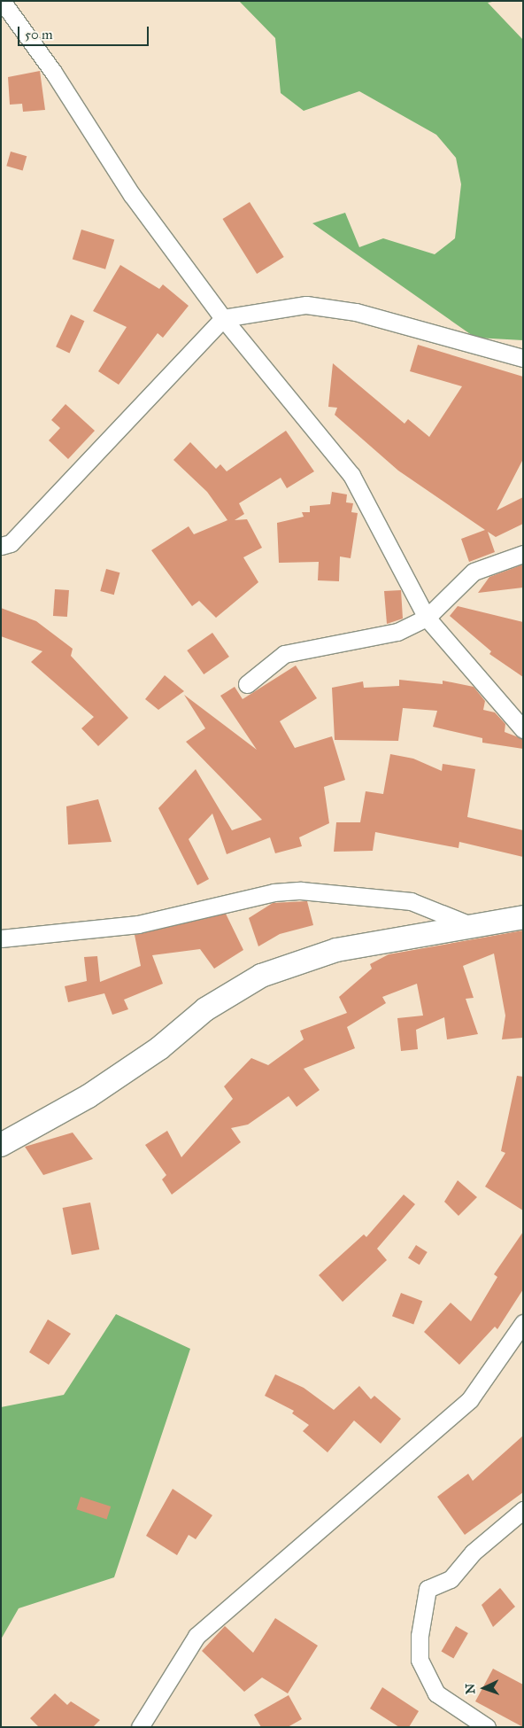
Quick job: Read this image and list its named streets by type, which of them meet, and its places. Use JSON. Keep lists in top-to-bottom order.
{
  "scale_bar": "50 m",
  "north": "left"
}
